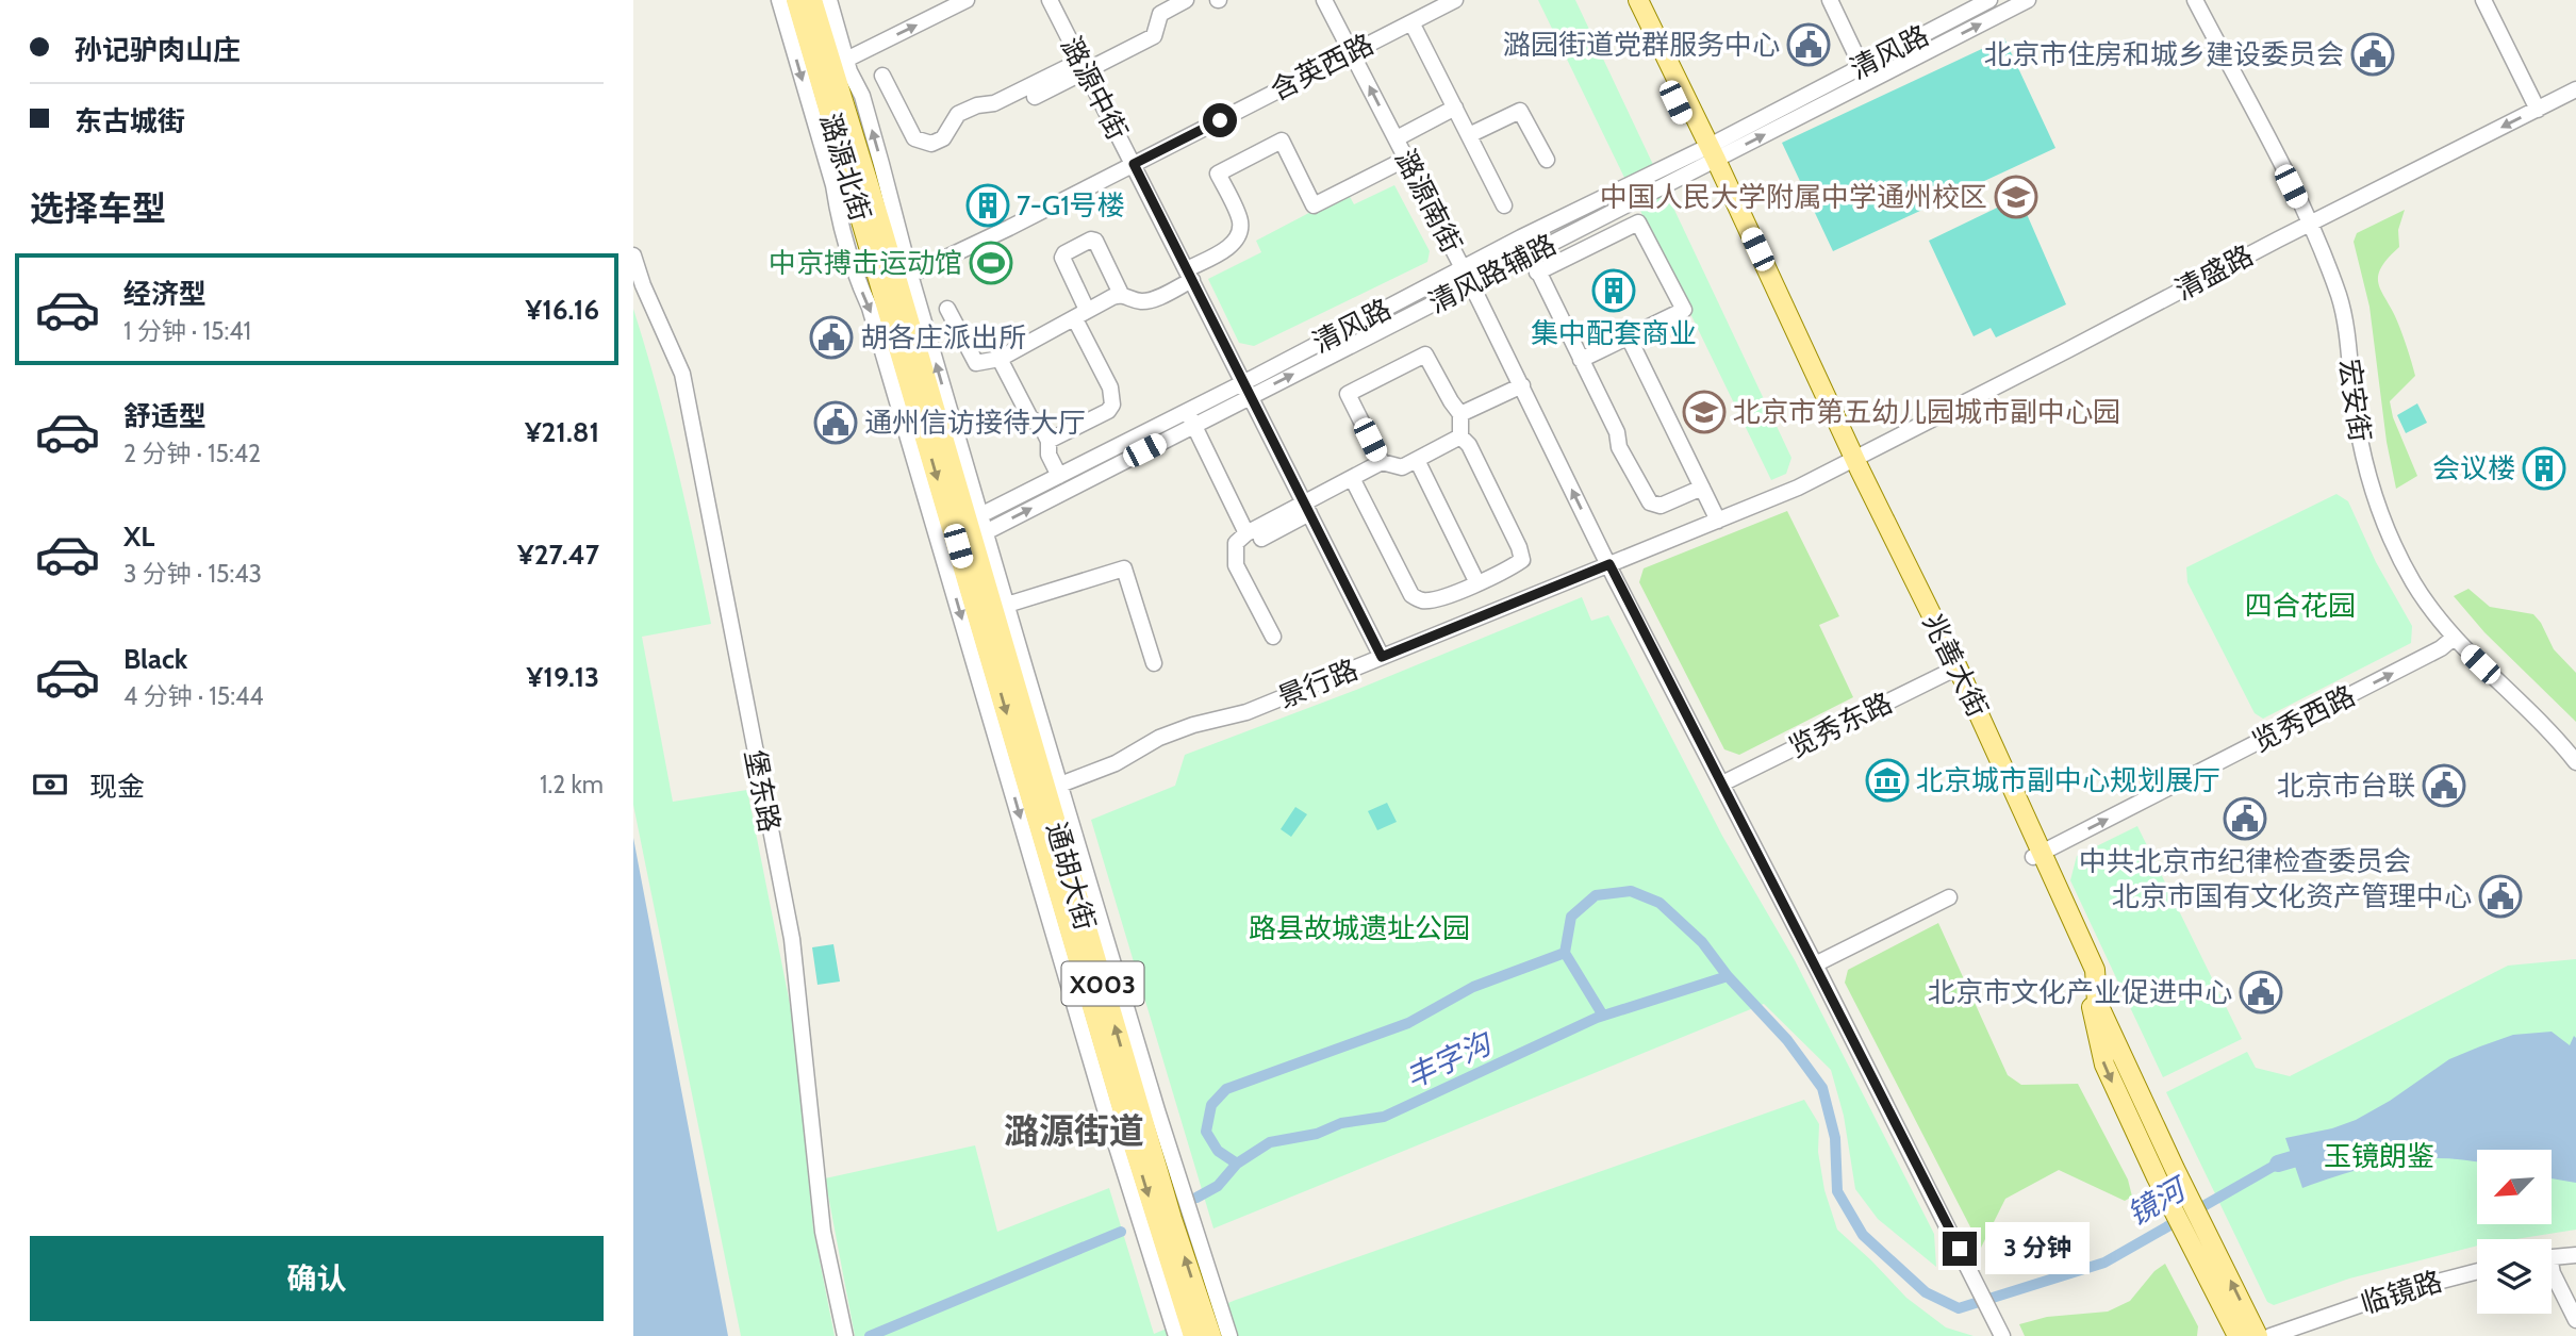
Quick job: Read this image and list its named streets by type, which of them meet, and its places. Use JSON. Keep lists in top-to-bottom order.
{
  "streets": {
    "main road": [
      "潞源北街",
      "兆善大街",
      "通胡大街",
      "X003"
    ],
    "street": [
      "清风路",
      "含英西路",
      "潞源中街",
      "潞源南街",
      "清盛路",
      "清风路辅路",
      "宏安街",
      "景行路",
      "览秀西路",
      "览秀东路",
      "堡东路",
      "临镜路"
    ]
  },
  "crossings": [
    ["清风路", "潞源中街"],
    ["清风路", "潞源北街"],
    ["清风路", "潞源南街"],
    ["清风路", "清风路辅路"],
    ["清风路", "兆善大街"],
    ["含英西路", "潞源中街"],
    ["含英西路", "潞源南街"],
    ["潞源中街", "清风路辅路"],
    ["潞源中街", "景行路"],
    ["潞源北街", "清风路辅路"],
    ["潞源北街", "通胡大街"],
    ["潞源南街", "清风路辅路"],
    ["潞源南街", "景行路"],
    ["潞源南街", "览秀东路"],
    ["清盛路", "宏安街"],
    ["清盛路", "兆善大街"],
    ["清盛路", "景行路"],
    ["清风路辅路", "兆善大街"],
    ["宏安街", "览秀西路"],
    ["兆善大街", "景行路"],
    ["兆善大街", "览秀西路"],
    ["兆善大街", "览秀东路"],
    ["景行路", "通胡大街"]
  ],
  "one_way": ["清风路辅路", "览秀西路"],
  "districts": ["潞源街道"],
  "water": ["丰字沟", "镜河"],
  "parks": ["四合花园", "路县故城遗址公园", "玉镜朗鉴"],
  "places": {
    "public building": [
      "潞园街道党群服务中心",
      "北京市住房和城乡建设委员会",
      "胡各庄派出所",
      "通州信访接待大厅",
      "北京市台联",
      "中共北京市纪律检查委员会",
      "北京市国有文化资产管理中心",
      "北京市文化产业促进中心"
    ],
    "school or university": ["中国人民大学附属中学通州校区", "北京市第五幼儿园城市副中心园"],
    "building": ["7-G1号楼", "集中配套商业", "会议楼"],
    "sports": ["中京搏击运动馆"],
    "museum": ["北京城市副中心规划展厅"]
  },
  "north": "bottom left",
  "page": {
    "banner": ["孙记驴肉山庄", "东古城街"],
    "heading": "选择车型",
    "list": [
      {
        "name": "经济型",
        "note": "1 分钟 · 15:41",
        "value": "¥16.16"
      },
      {
        "name": "舒适型",
        "note": "2 分钟 · 15:42",
        "value": "¥21.81"
      },
      {
        "name": "XL",
        "note": "3 分钟 · 15:43",
        "value": "¥27.47"
      },
      {
        "name": "Black",
        "note": "4 分钟 · 15:44",
        "value": "¥19.13"
      }
    ],
    "pay": ["现金", "1.2 km"],
    "buttons": "确认",
    "bubble": "3 分钟"
  }
}
